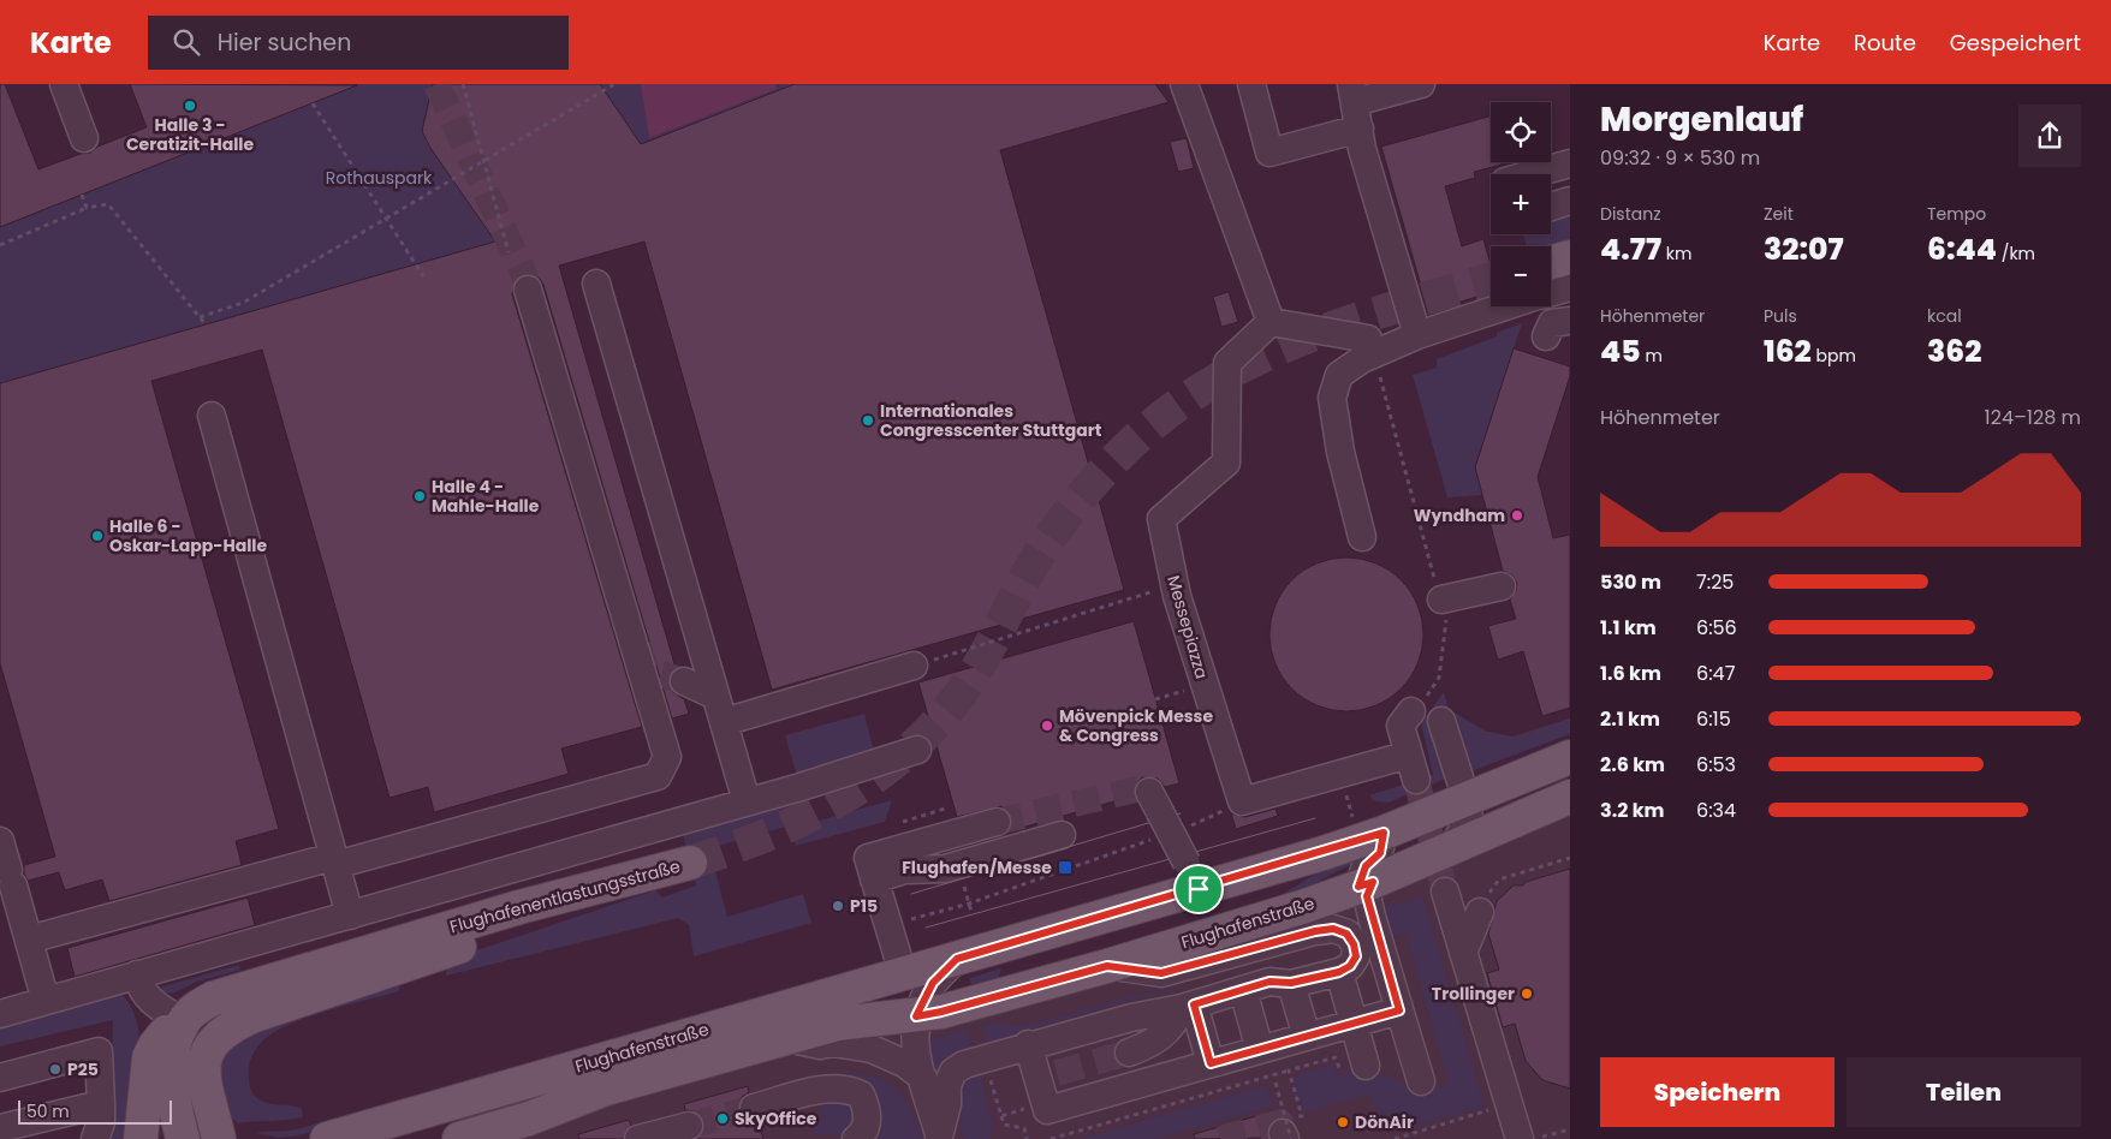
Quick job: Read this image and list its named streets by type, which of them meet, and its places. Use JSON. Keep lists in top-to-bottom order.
{
  "streets": {
    "main road": ["Flughafenentlastungsstraße", "Flughafenstraße"],
    "street": ["Messepiazza"]
  },
  "parks": ["Rothauspark"],
  "places": {
    "other": [
      "Halle 3 - Ceratizit-Halle",
      "Internationales Congresscenter Stuttgart",
      "Halle 4 - Mahle-Halle",
      "Wyndham",
      "Halle 6 - Oskar-Lapp-Halle",
      "Mövenpick Messe & Congress",
      "P15",
      "Trollinger",
      "P25",
      "SkyOffice",
      "DönAir"
    ],
    "transit": ["Flughafen/Messe"]
  },
  "scale_bar": "50 m",
  "page": {
    "header": "Karte",
    "search": "Hier suchen",
    "nav": ["Karte", "Route", "Gespeichert"],
    "heading": ["Morgenlauf", "09:32 · 9 × 530 m"],
    "map_buttons": ["+", "−"],
    "stats": [
      ["Distanz", "4.77 km"],
      ["Zeit", "32:07"],
      ["Tempo", "6:44 /km"],
      ["Höhenmeter", "45 m"],
      ["Puls", "162 bpm"],
      ["kcal", "362"]
    ],
    "chart": ["Höhenmeter", "124–128 m"],
    "list": [
      {
        "name": "530 m",
        "note": "7:25"
      },
      {
        "name": "1.1 km",
        "note": "6:56"
      },
      {
        "name": "1.6 km",
        "note": "6:47"
      },
      {
        "name": "2.1 km",
        "note": "6:15"
      },
      {
        "name": "2.6 km",
        "note": "6:53"
      },
      {
        "name": "3.2 km",
        "note": "6:34"
      }
    ],
    "buttons": ["Speichern", "Teilen"],
    "scale": "50 m"
  }
}
